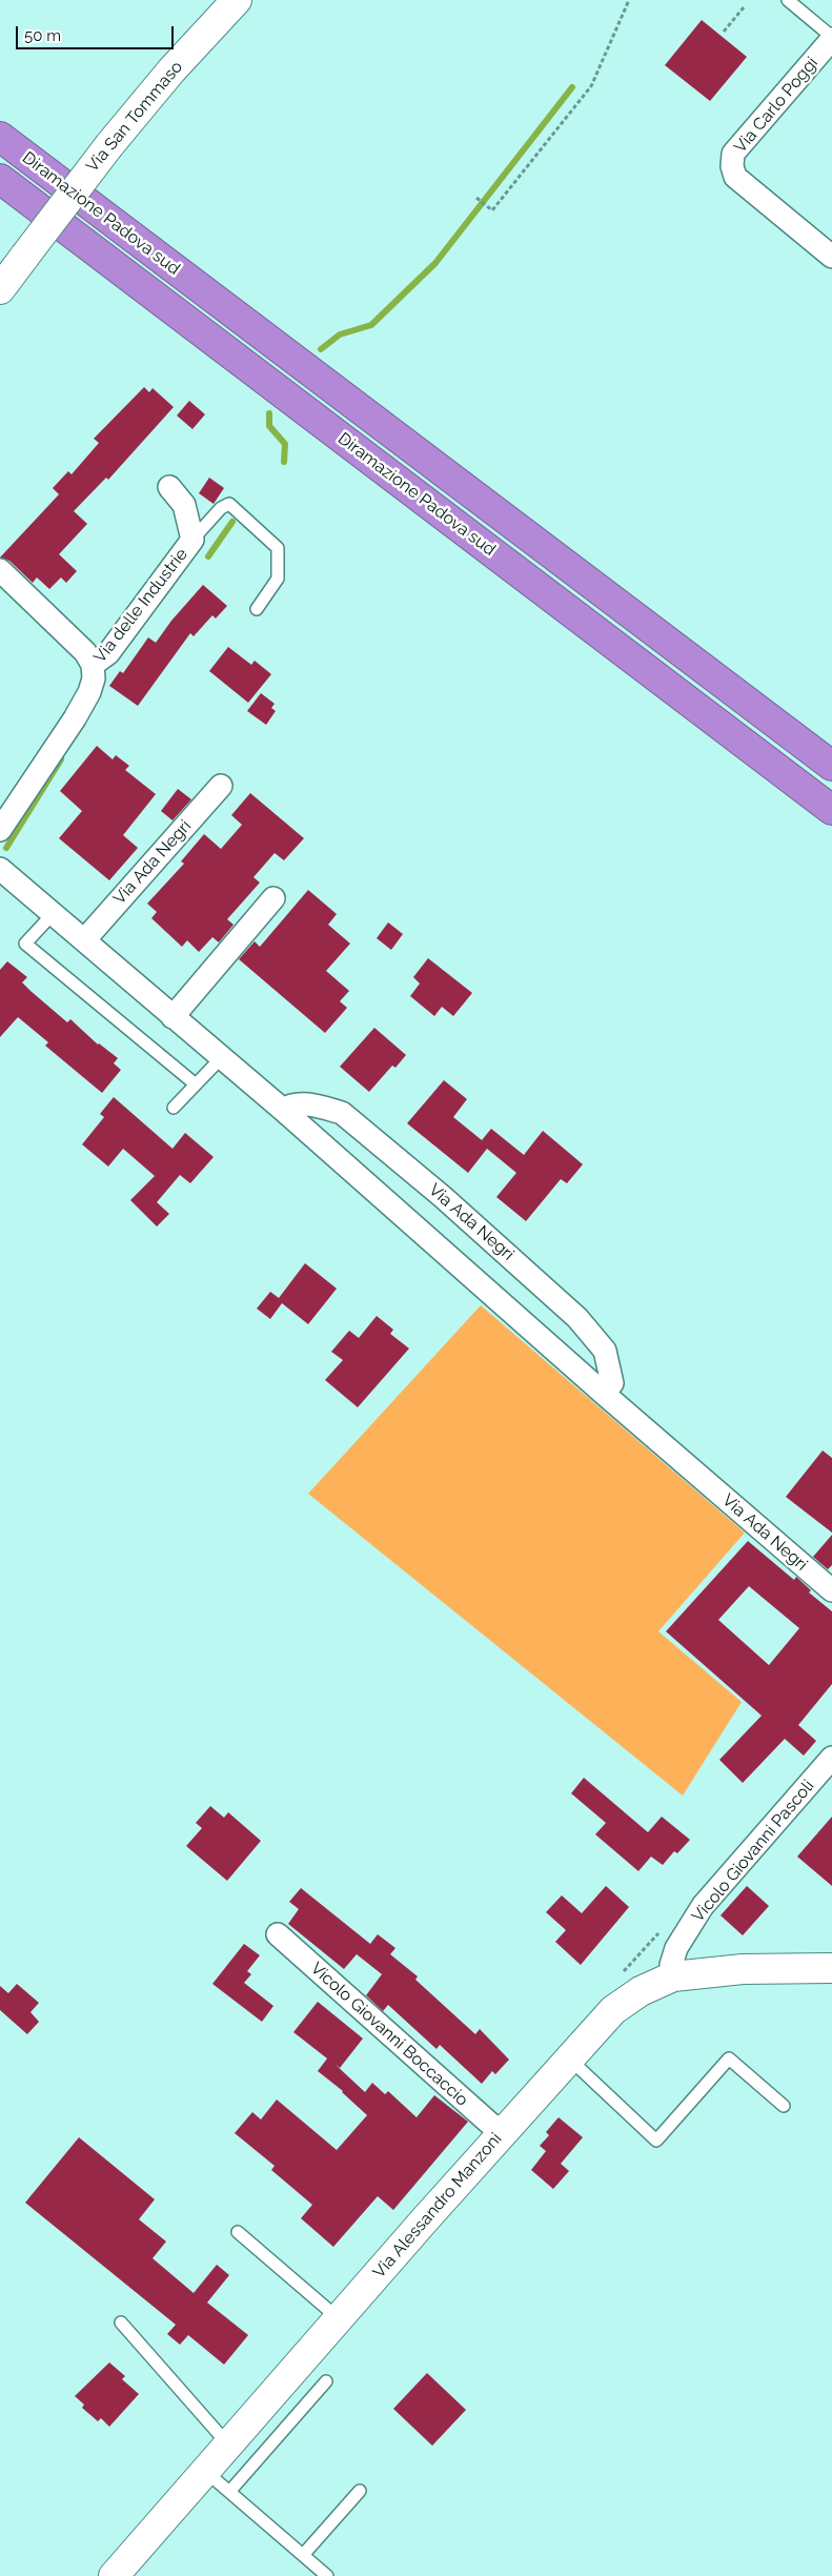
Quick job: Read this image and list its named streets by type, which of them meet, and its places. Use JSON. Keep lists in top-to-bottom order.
{
  "streets": {
    "highway": ["Diramazione Padova sud"],
    "street": [
      "Via Carlo Poggi",
      "Via San Tommaso",
      "Via delle Industrie",
      "Via Ada Negri",
      "Vicolo Giovanni Pascoli",
      "Vicolo Giovanni Boccaccio",
      "Via Alessandro Manzoni"
    ]
  },
  "crossings": [
    ["Vicolo Giovanni Pascoli", "Via Alessandro Manzoni"],
    ["Vicolo Giovanni Boccaccio", "Via Alessandro Manzoni"]
  ],
  "scale_bar": "50 m"
}
